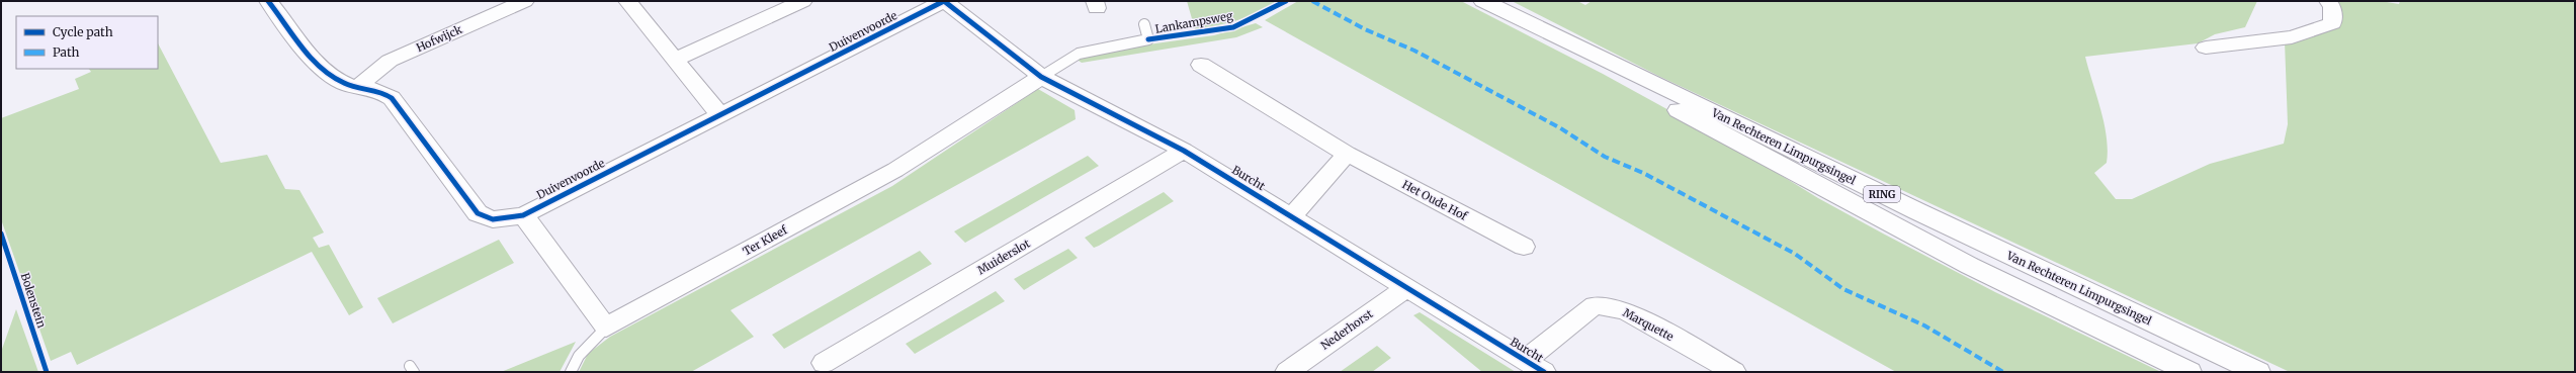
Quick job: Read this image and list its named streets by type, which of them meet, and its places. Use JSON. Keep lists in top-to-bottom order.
{
  "streets": {
    "main road": ["Van Rechteren Limpurgsingel", "RING"],
    "street": [
      "Duivenvoorde",
      "Hofwijck",
      "Burcht",
      "Het Oude Hof",
      "Ter Kleef",
      "Muiderslot",
      "Marquette",
      "Nederhorst"
    ],
    "lane": ["Lankampsweg"],
    "cycle path": ["Bolenstein"]
  },
  "crossings": [
    ["Lankampsweg", "Burcht"],
    ["Lankampsweg", "Ter Kleef"],
    ["Duivenvoorde", "Hofwijck"],
    ["Duivenvoorde", "Burcht"],
    ["Burcht", "Ter Kleef"],
    ["Burcht", "Muiderslot"],
    ["Burcht", "Marquette"],
    ["Burcht", "Nederhorst"]
  ],
  "legend": ["Cycle path", "Path"]
}
